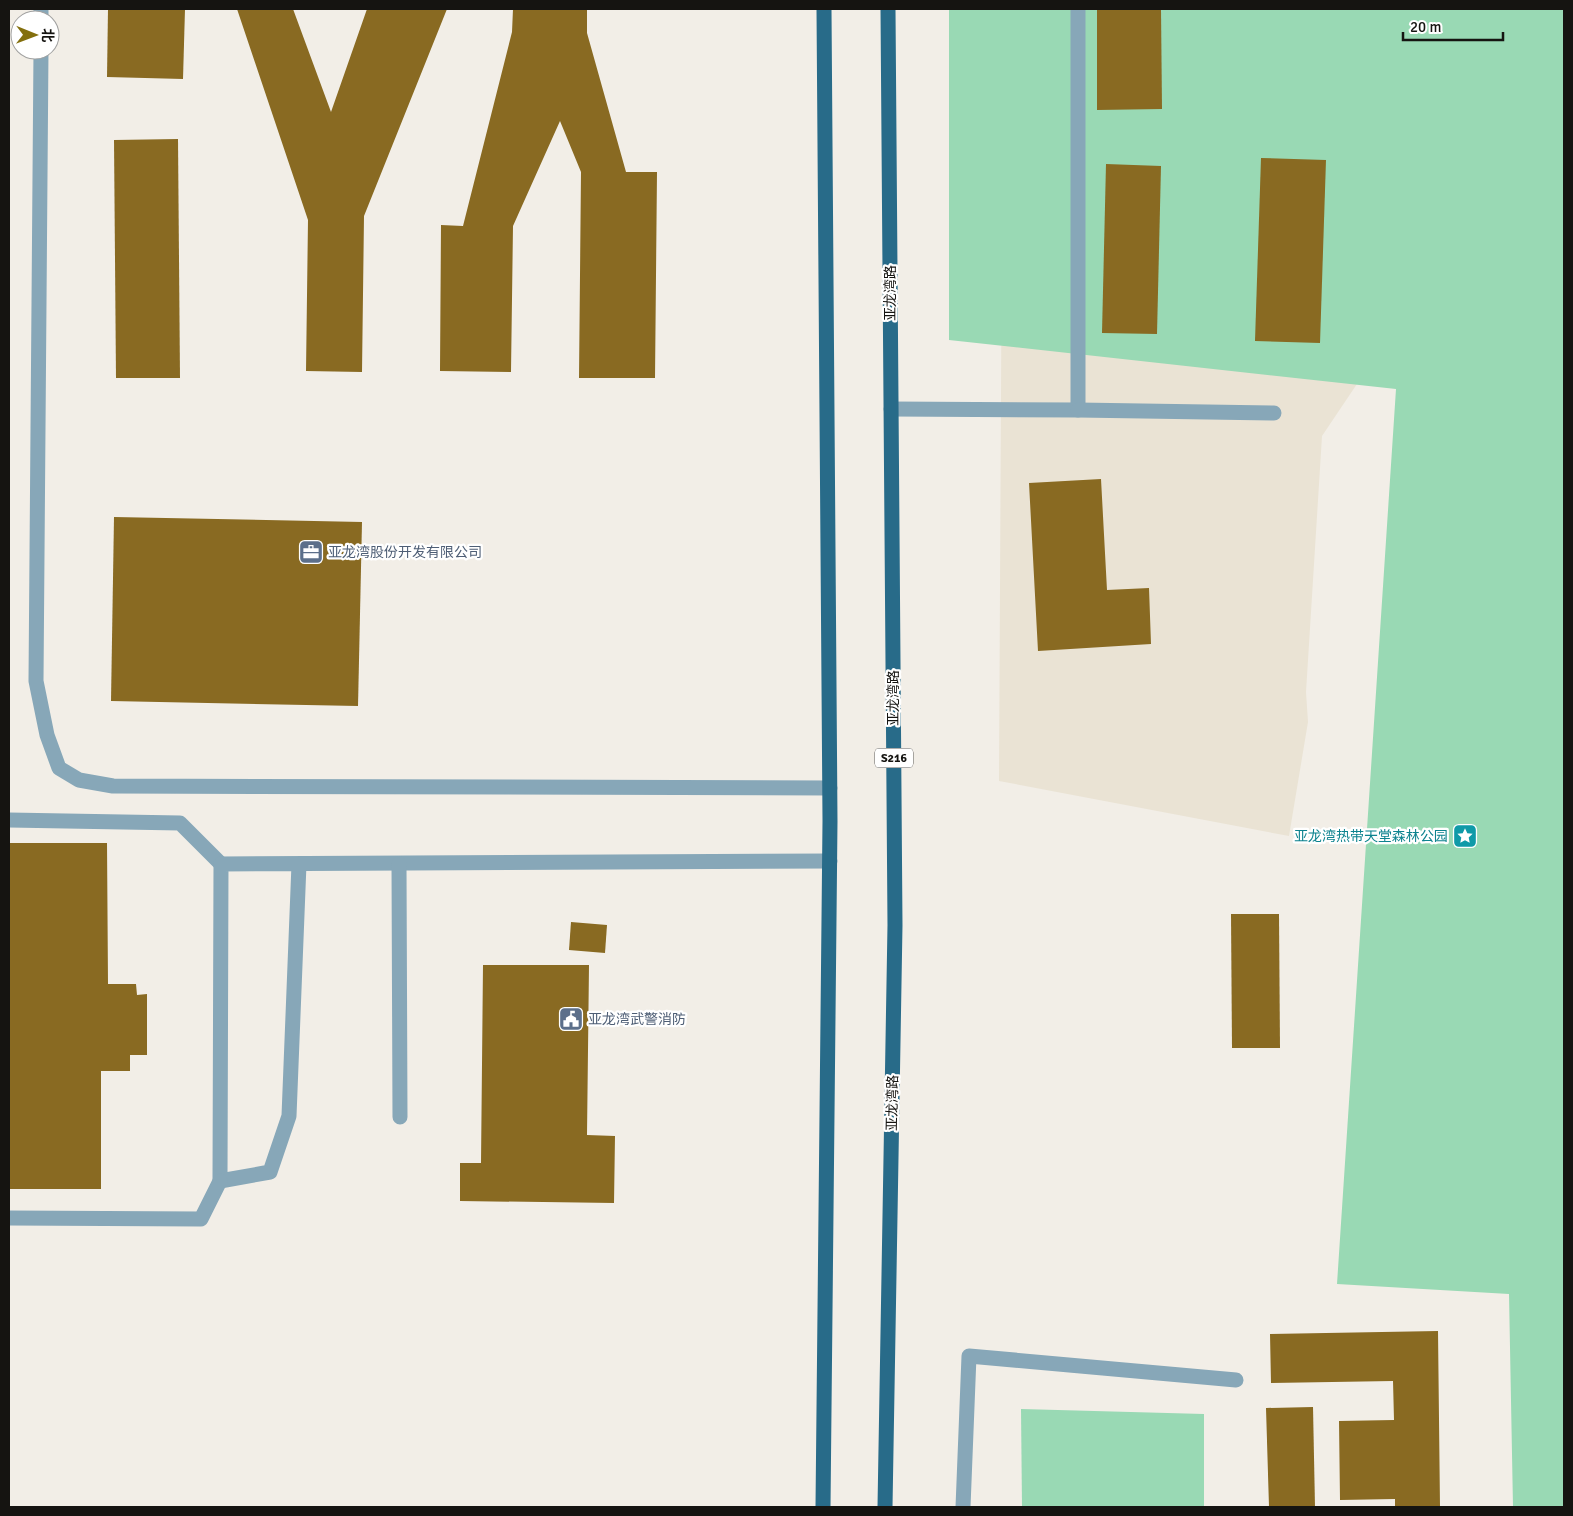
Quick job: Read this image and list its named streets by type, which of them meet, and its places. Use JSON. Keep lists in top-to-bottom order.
{
  "streets": {
    "main road": ["亚龙湾路", "S216"]
  },
  "places": {
    "office": ["亚龙湾股份开发有限公司"],
    "place": ["亚龙湾热带天堂森林公园"],
    "public building": ["亚龙湾武警消防"]
  },
  "scale_bar": "20 m",
  "north": "right"
}
